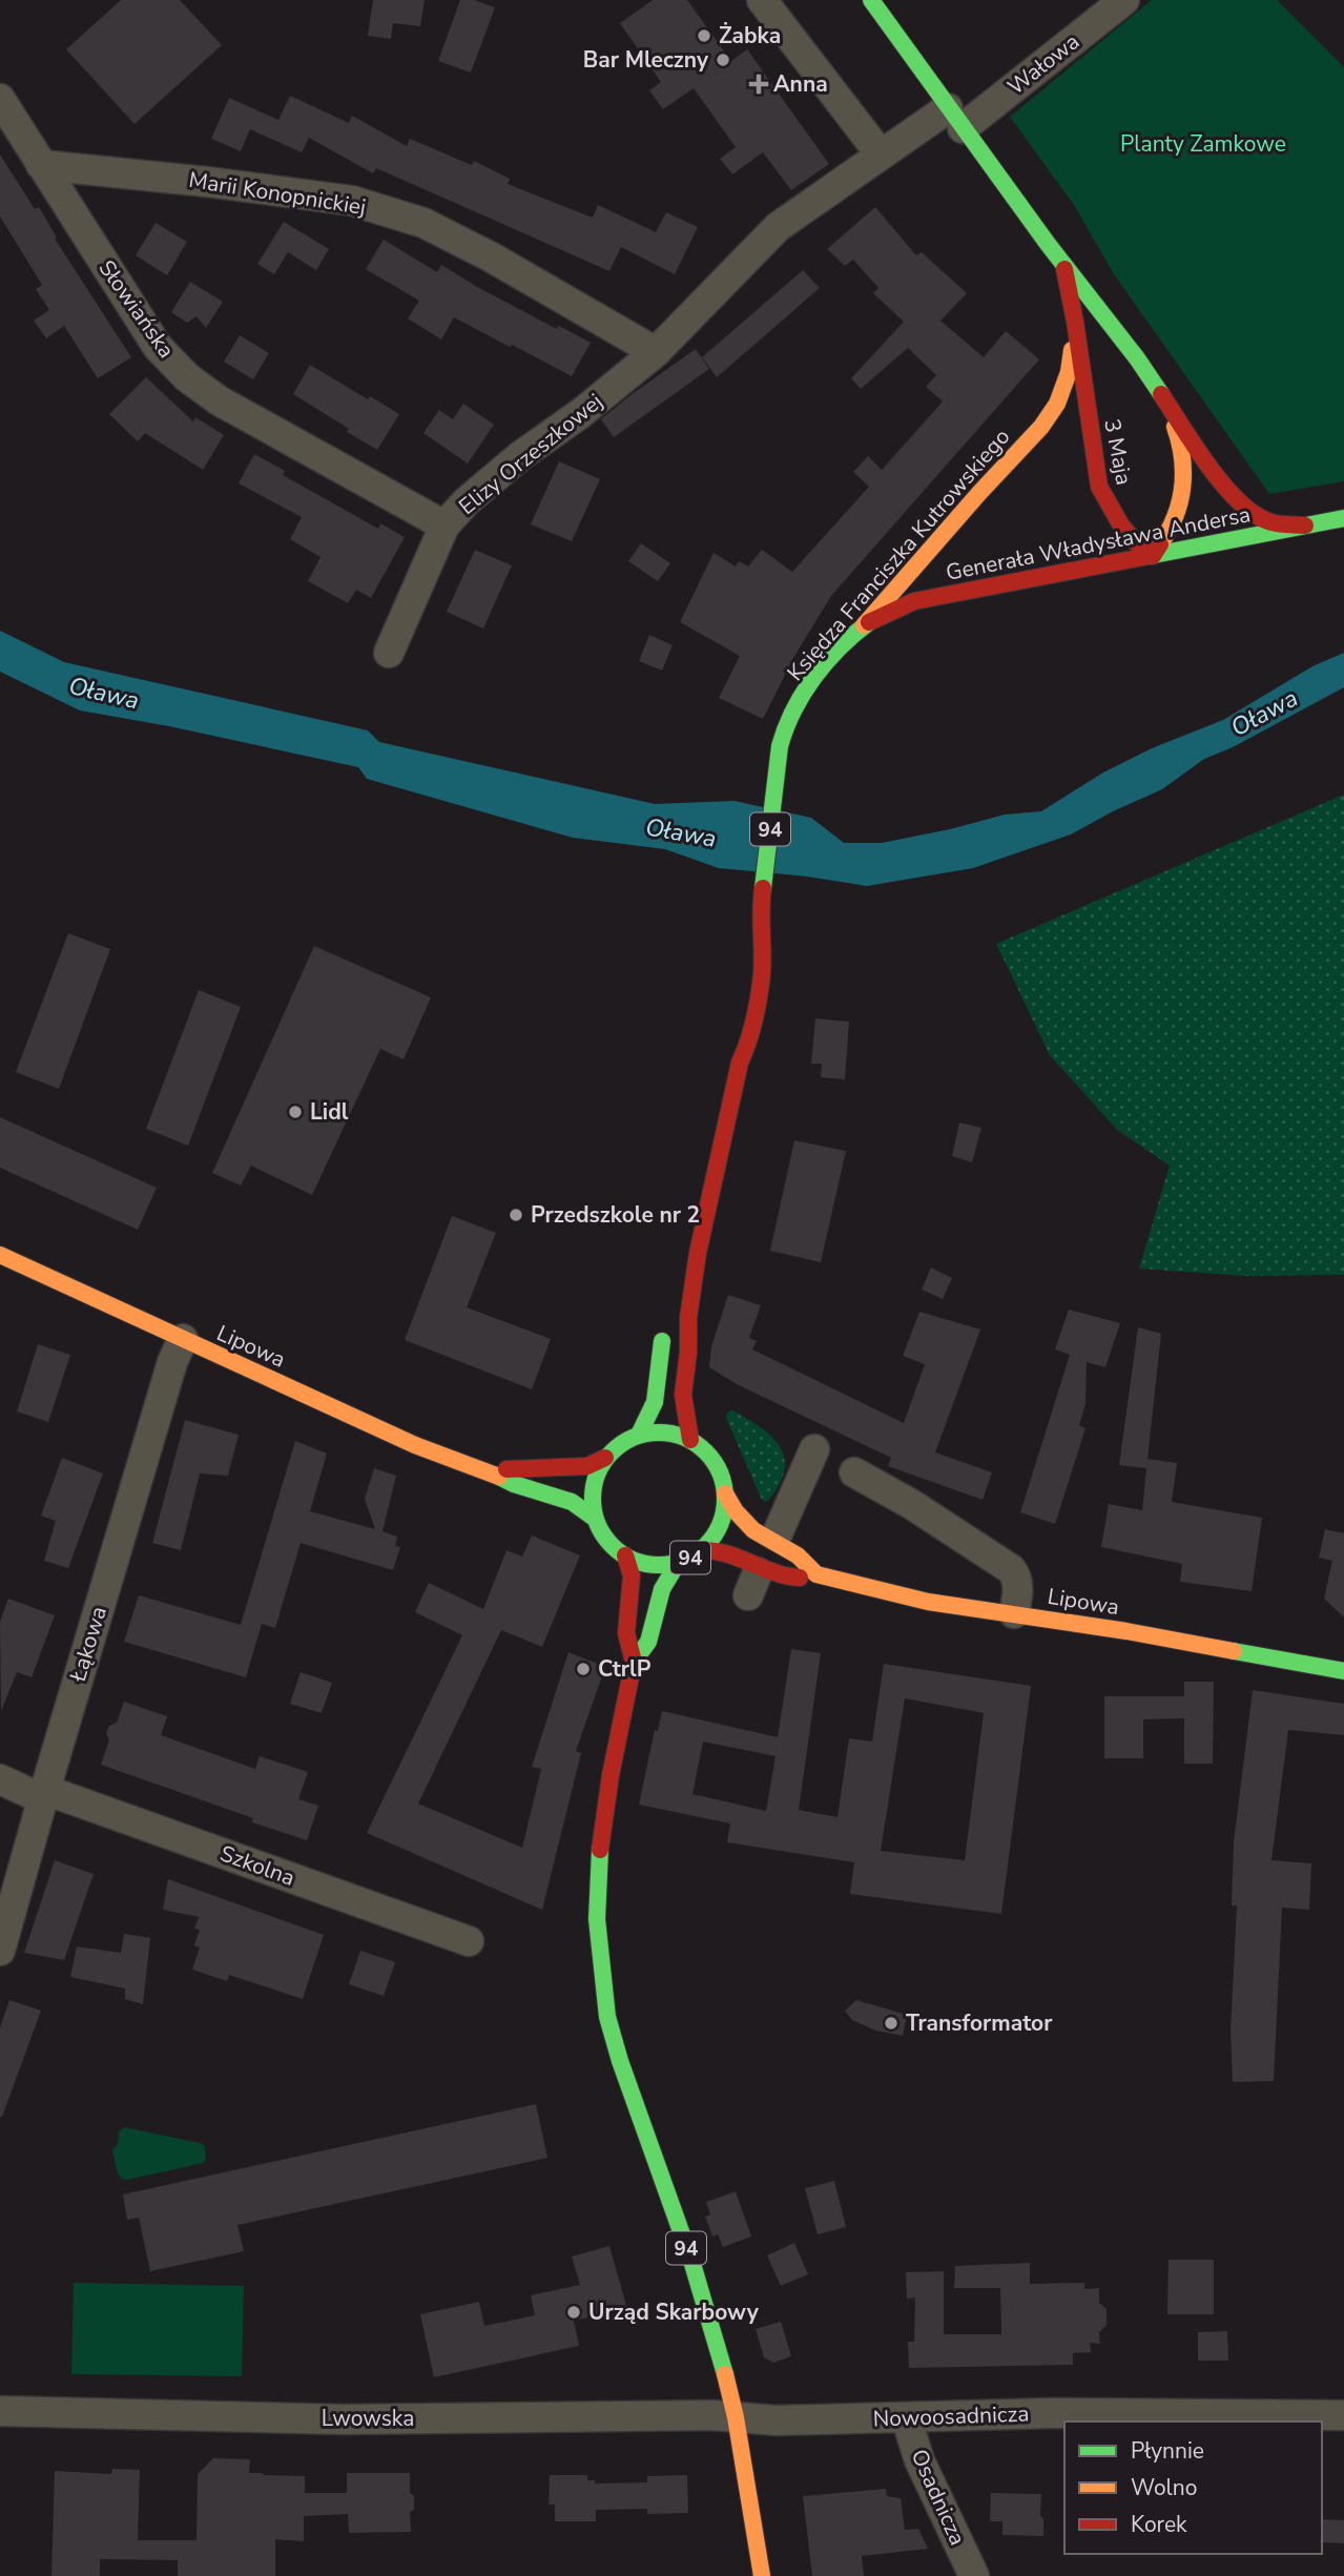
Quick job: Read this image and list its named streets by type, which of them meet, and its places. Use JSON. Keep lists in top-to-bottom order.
{
  "streets": {
    "main road": [
      "3 Maja",
      "Generała Władysława Andersa",
      "Księdza Franciszka Kutrowskiego",
      "94",
      "Lipowa"
    ],
    "street": [
      "Wałowa",
      "Marii Konopnickiej",
      "Słowiańska",
      "Elizy Orzeszkowej",
      "Łąkowa",
      "Szkolna",
      "Nowoosadnicza",
      "Lwowska",
      "Osadnicza"
    ]
  },
  "crossings": [
    ["Wałowa", "3 Maja"],
    ["Wałowa", "Elizy Orzeszkowej"],
    ["Marii Konopnickiej", "Słowiańska"],
    ["Marii Konopnickiej", "Elizy Orzeszkowej"],
    ["Słowiańska", "Elizy Orzeszkowej"],
    ["3 Maja", "Generała Władysława Andersa"],
    ["3 Maja", "Księdza Franciszka Kutrowskiego"],
    ["Generała Władysława Andersa", "Księdza Franciszka Kutrowskiego"],
    ["Księdza Franciszka Kutrowskiego", "94"],
    ["Księdza Franciszka Kutrowskiego", "Lipowa"],
    ["94", "Lipowa"],
    ["94", "Nowoosadnicza"],
    ["94", "Lwowska"],
    ["Lipowa", "Łąkowa"],
    ["Łąkowa", "Szkolna"],
    ["Nowoosadnicza", "Lwowska"],
    ["Nowoosadnicza", "Osadnicza"]
  ],
  "water": ["Oława"],
  "parks": ["Planty Zamkowe"],
  "places": {
    "other": [
      "Żabka",
      "Bar Mleczny",
      "Lidl",
      "Przedszkole nr 2",
      "CtrlP",
      "Transformator",
      "Urząd Skarbowy"
    ],
    "health": ["Anna"]
  },
  "legend": ["Płynnie", "Wolno", "Korek"]
}
